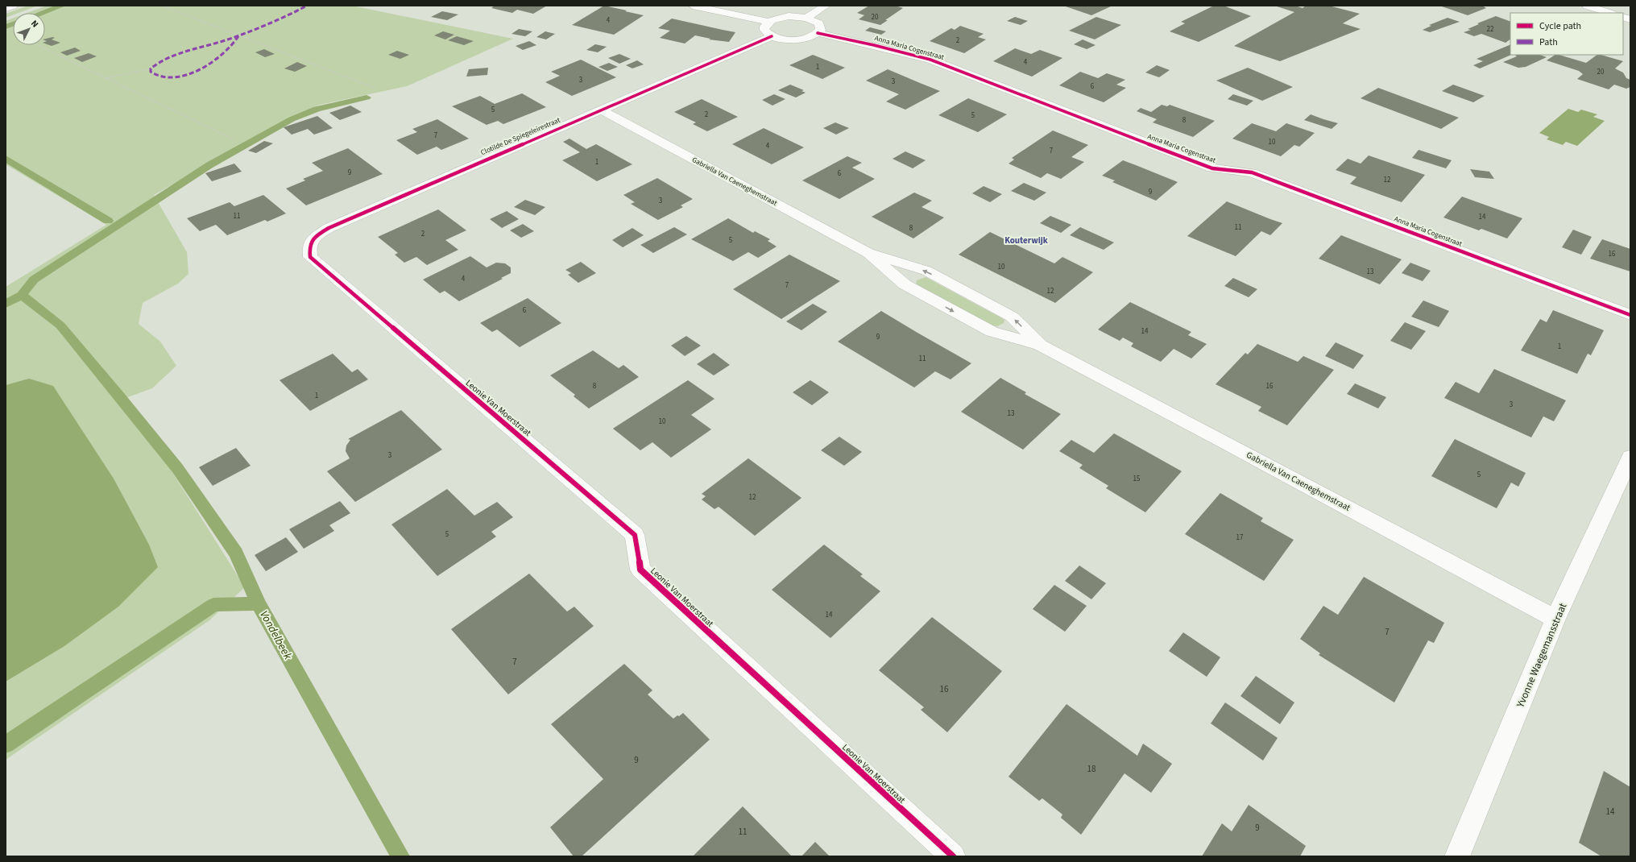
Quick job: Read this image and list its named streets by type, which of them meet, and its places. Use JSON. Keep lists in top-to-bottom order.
{
  "streets": {
    "street": [
      "Anna Maria Cogenstraat",
      "Clotilde De Spiegeleirestraat",
      "Gabriella Van Caeneghemstraat",
      "Leonie Van Moerstraat",
      "Yvonne Waegemansstraat"
    ]
  },
  "crossings": [
    ["Clotilde De Spiegeleirestraat", "Gabriella Van Caeneghemstraat"],
    ["Clotilde De Spiegeleirestraat", "Leonie Van Moerstraat"],
    ["Gabriella Van Caeneghemstraat", "Yvonne Waegemansstraat"]
  ],
  "districts": ["Kouterwijk"],
  "water": ["Vondelbeek"],
  "house_numbers": [
    "20",
    "4",
    "22",
    "2",
    "4",
    "1",
    "20",
    "3",
    "3",
    "6",
    "5",
    "2",
    "5",
    "8",
    "7",
    "10",
    "4",
    "7",
    "1",
    "9",
    "6",
    "12",
    "9",
    "3",
    "11",
    "14",
    "11",
    "8",
    "2",
    "5",
    "16",
    "10",
    "13",
    "4",
    "7",
    "12",
    "6",
    "14",
    "9",
    "1",
    "11",
    "8",
    "16",
    "1",
    "3",
    "13",
    "10",
    "3",
    "5",
    "15",
    "12",
    "5",
    "17",
    "14",
    "7",
    "7",
    "16",
    "9",
    "18",
    "14",
    "9",
    "11"
  ],
  "legend": ["Cycle path", "Path"],
  "north": "top right"
}
